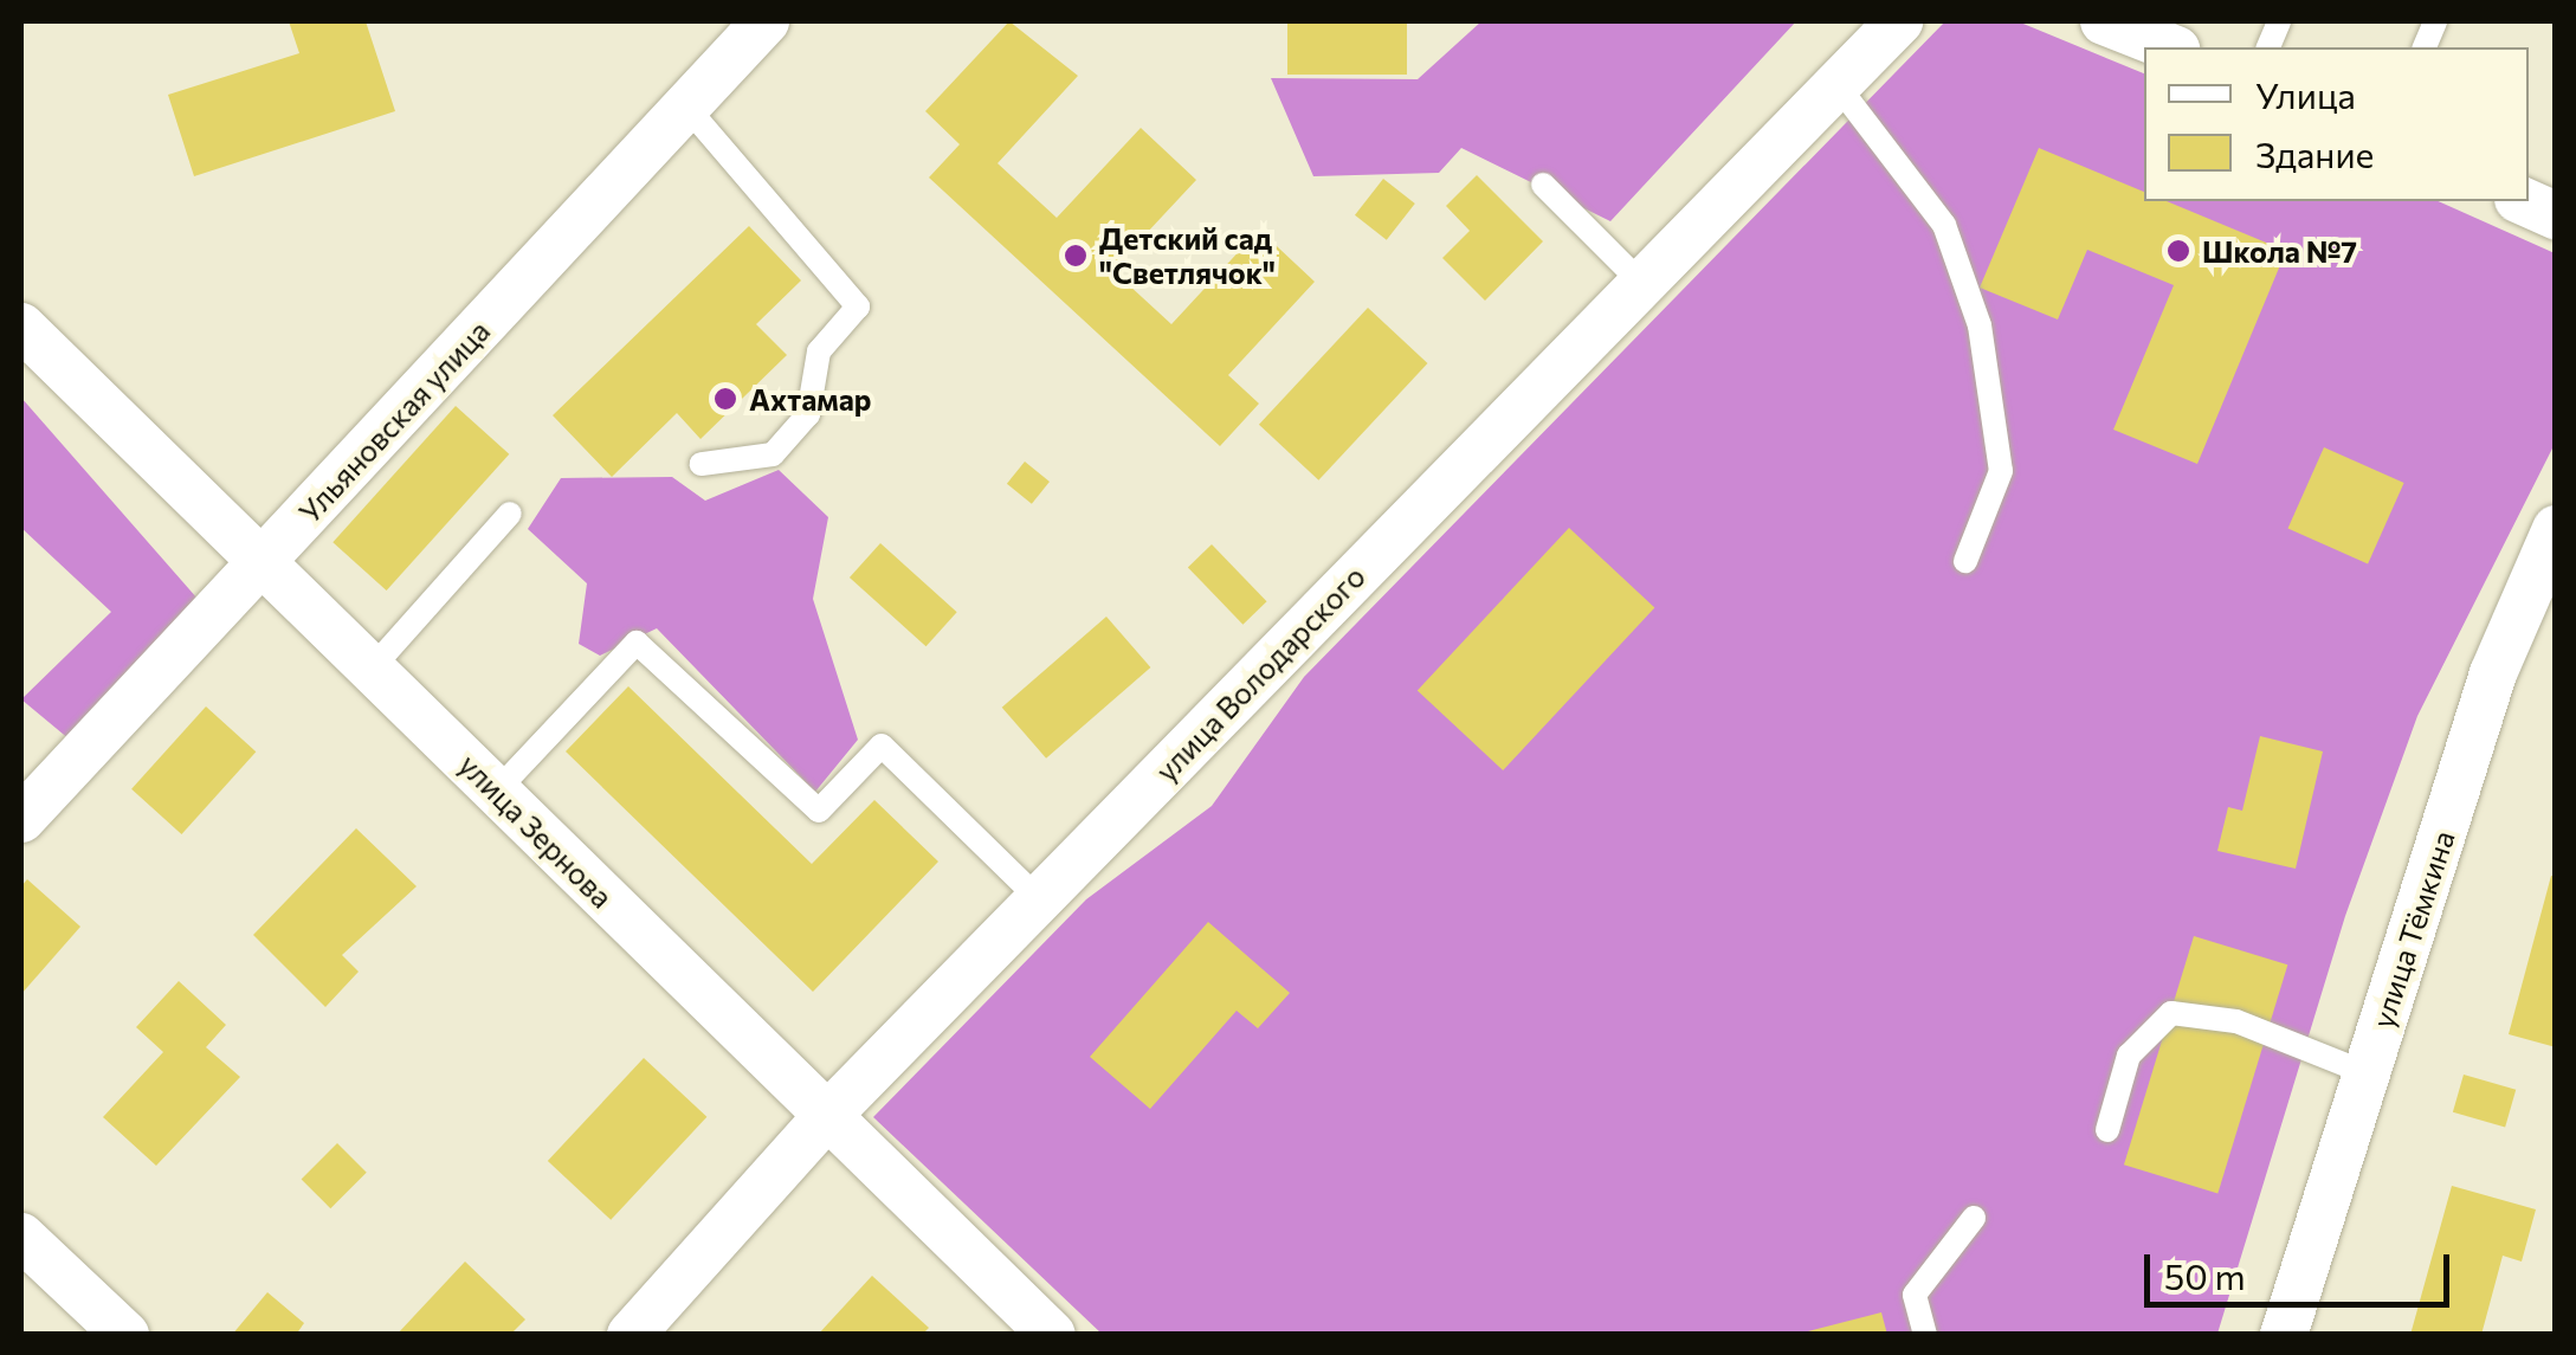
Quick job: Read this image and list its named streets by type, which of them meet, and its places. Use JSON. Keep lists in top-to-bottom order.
{
  "streets": {
    "street": [
      "Ульяновская улица",
      "улица Володарского",
      "улица Зернова",
      "улица Тёмкина"
    ]
  },
  "crossings": [
    ["Ульяновская улица", "улица Зернова"],
    ["улица Володарского", "улица Зернова"]
  ],
  "places": ["Школа №7", "Детский сад \"Светлячок\"", "Ахтамар"],
  "legend": ["Улица", "Здание"],
  "scale_bar": "50 m"
}
